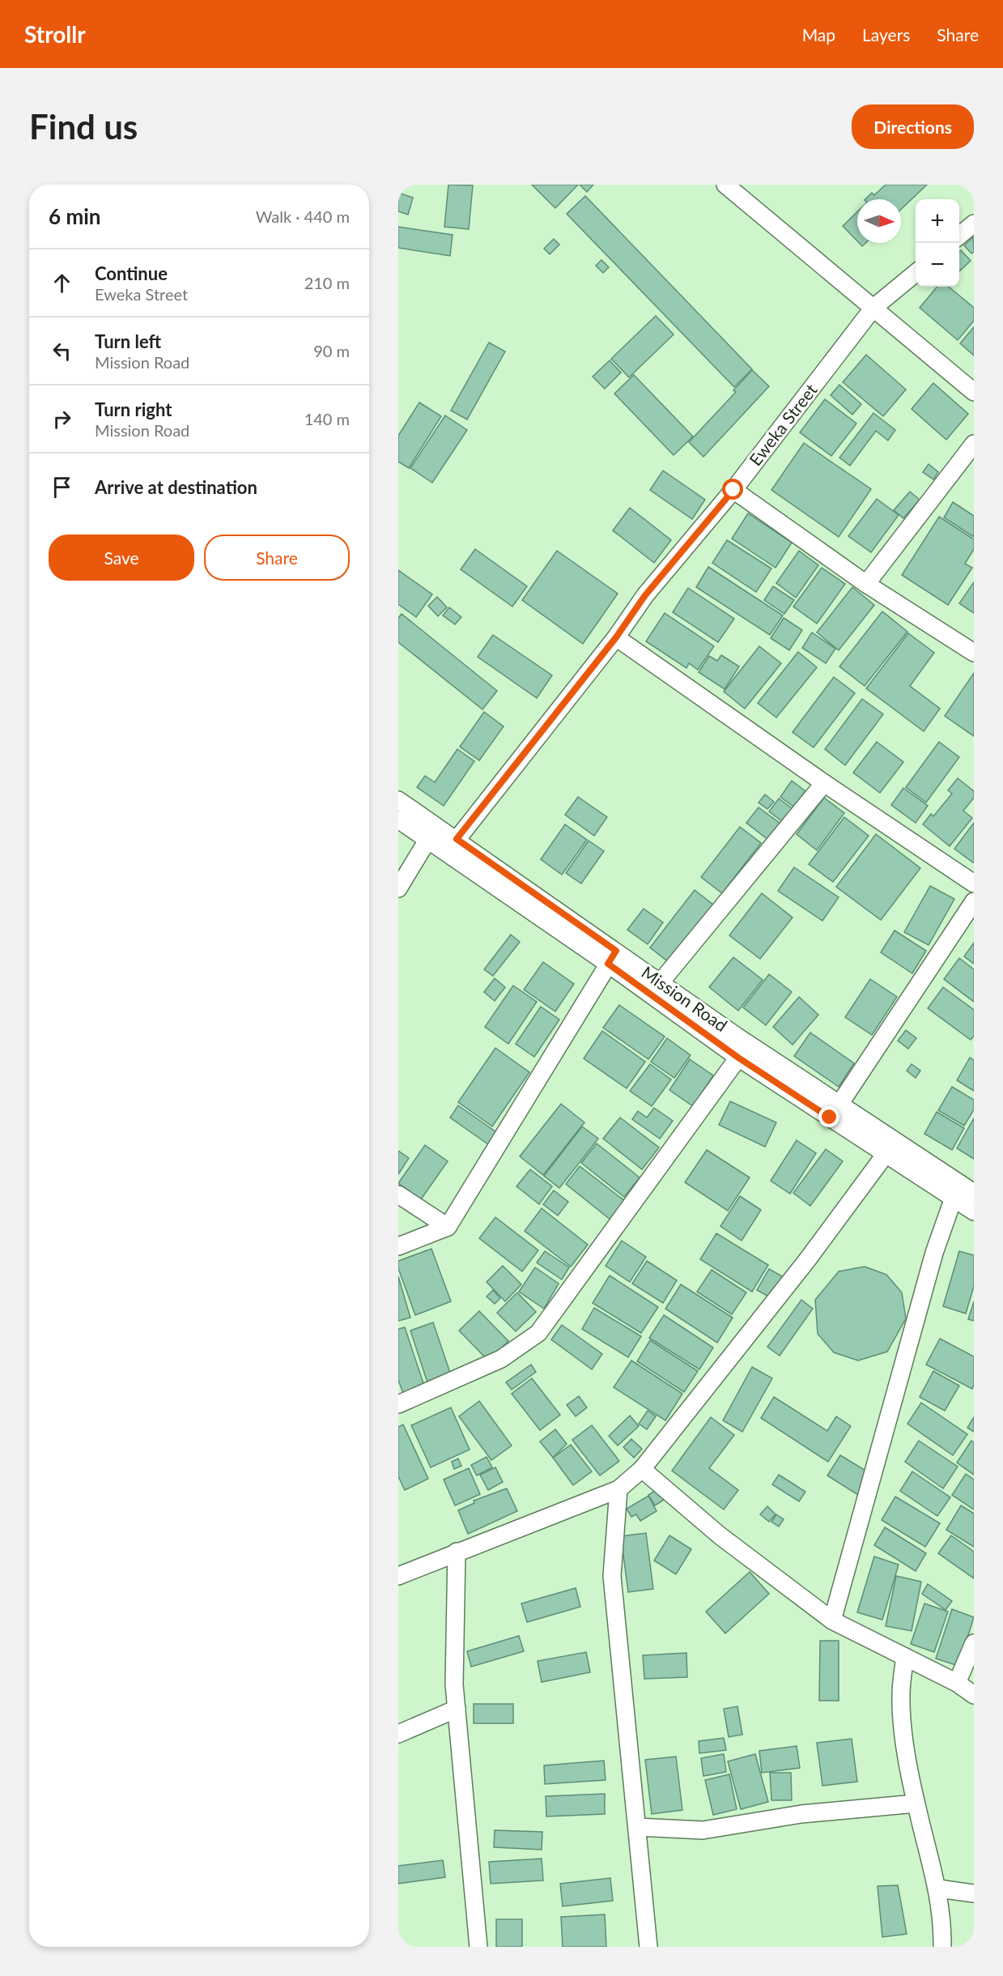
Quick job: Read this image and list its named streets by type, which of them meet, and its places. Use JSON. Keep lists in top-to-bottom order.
{
  "streets": {
    "street": ["Eweka Street", "Mission Road"]
  },
  "crossings": [
    ["Eweka Street", "Mission Road"]
  ],
  "north": "right",
  "page": {
    "header": "Strollr",
    "nav": ["Map", "Layers", "Share"],
    "buttons": [
      "Directions",
      ["Save", "Share"]
    ],
    "title": "Find us",
    "heading": ["6 min", "Walk · 440 m"],
    "map_buttons": ["+", "−"],
    "list": [
      ["Continue", "Eweka Street", "210 m"],
      ["Turn left", "Mission Road", "90 m"],
      ["Turn right", "Mission Road", "140 m"],
      "Arrive at destination"
    ]
  }
}
